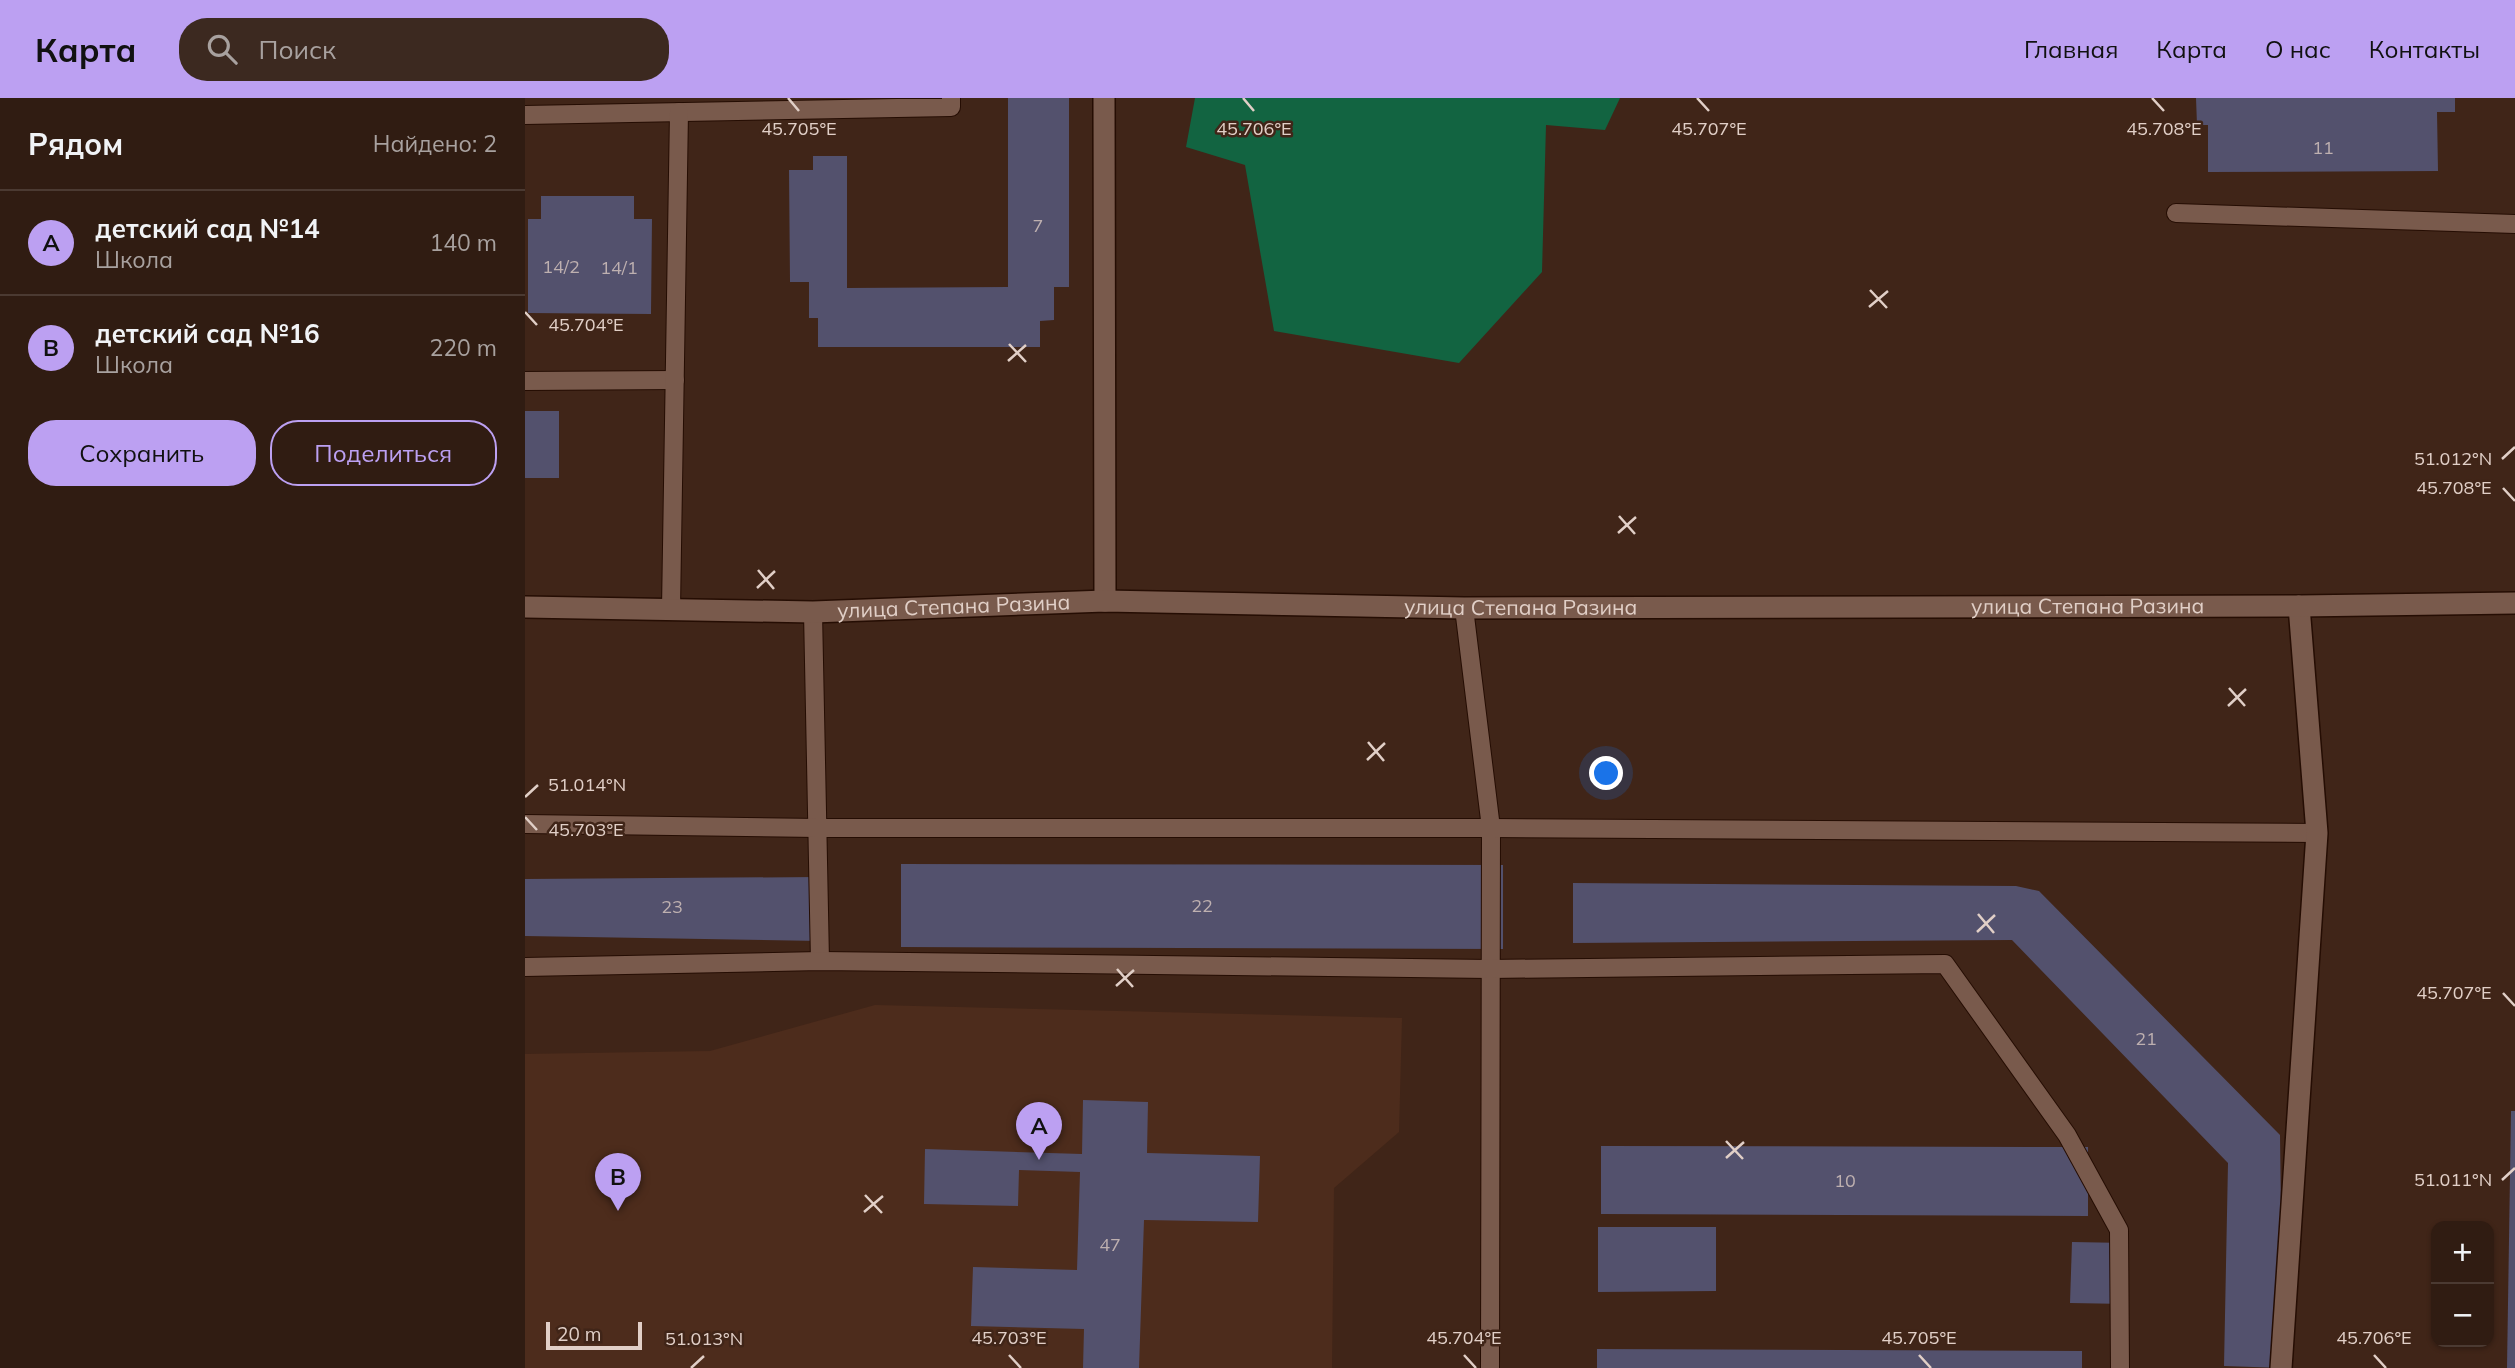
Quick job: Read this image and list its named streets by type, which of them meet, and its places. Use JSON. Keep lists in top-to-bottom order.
{
  "streets": {
    "street": ["улица Степана Разина"]
  },
  "house_numbers": [
    "11",
    "7",
    "14/2",
    "14/1",
    "22",
    "23",
    "21",
    "10",
    "47"
  ],
  "scale_bar": "20 m",
  "page": {
    "header": "Карта",
    "search": "Поиск",
    "nav": [
      "Главная",
      "Карта",
      "О нас",
      "Контакты"
    ],
    "heading": ["Рядом", "Найдено: 2"],
    "list": [
      {
        "mark": "A",
        "name": "детский сад №14",
        "note": "Школа",
        "value": "140 m"
      },
      {
        "mark": "B",
        "name": "детский сад №16",
        "note": "Школа",
        "value": "220 m"
      }
    ],
    "buttons": ["Сохранить", "Поделиться"],
    "pins": ["A", "B"],
    "map_buttons": ["+", "−"],
    "scale": "20 m"
  },
  "coordinates": [
    "45.705°E",
    "45.706°E",
    "45.707°E",
    "45.708°E",
    "45.704°E",
    "51.012°N",
    "51.014°N",
    "45.703°E",
    "51.011°N",
    "51.013°N"
  ]
}
